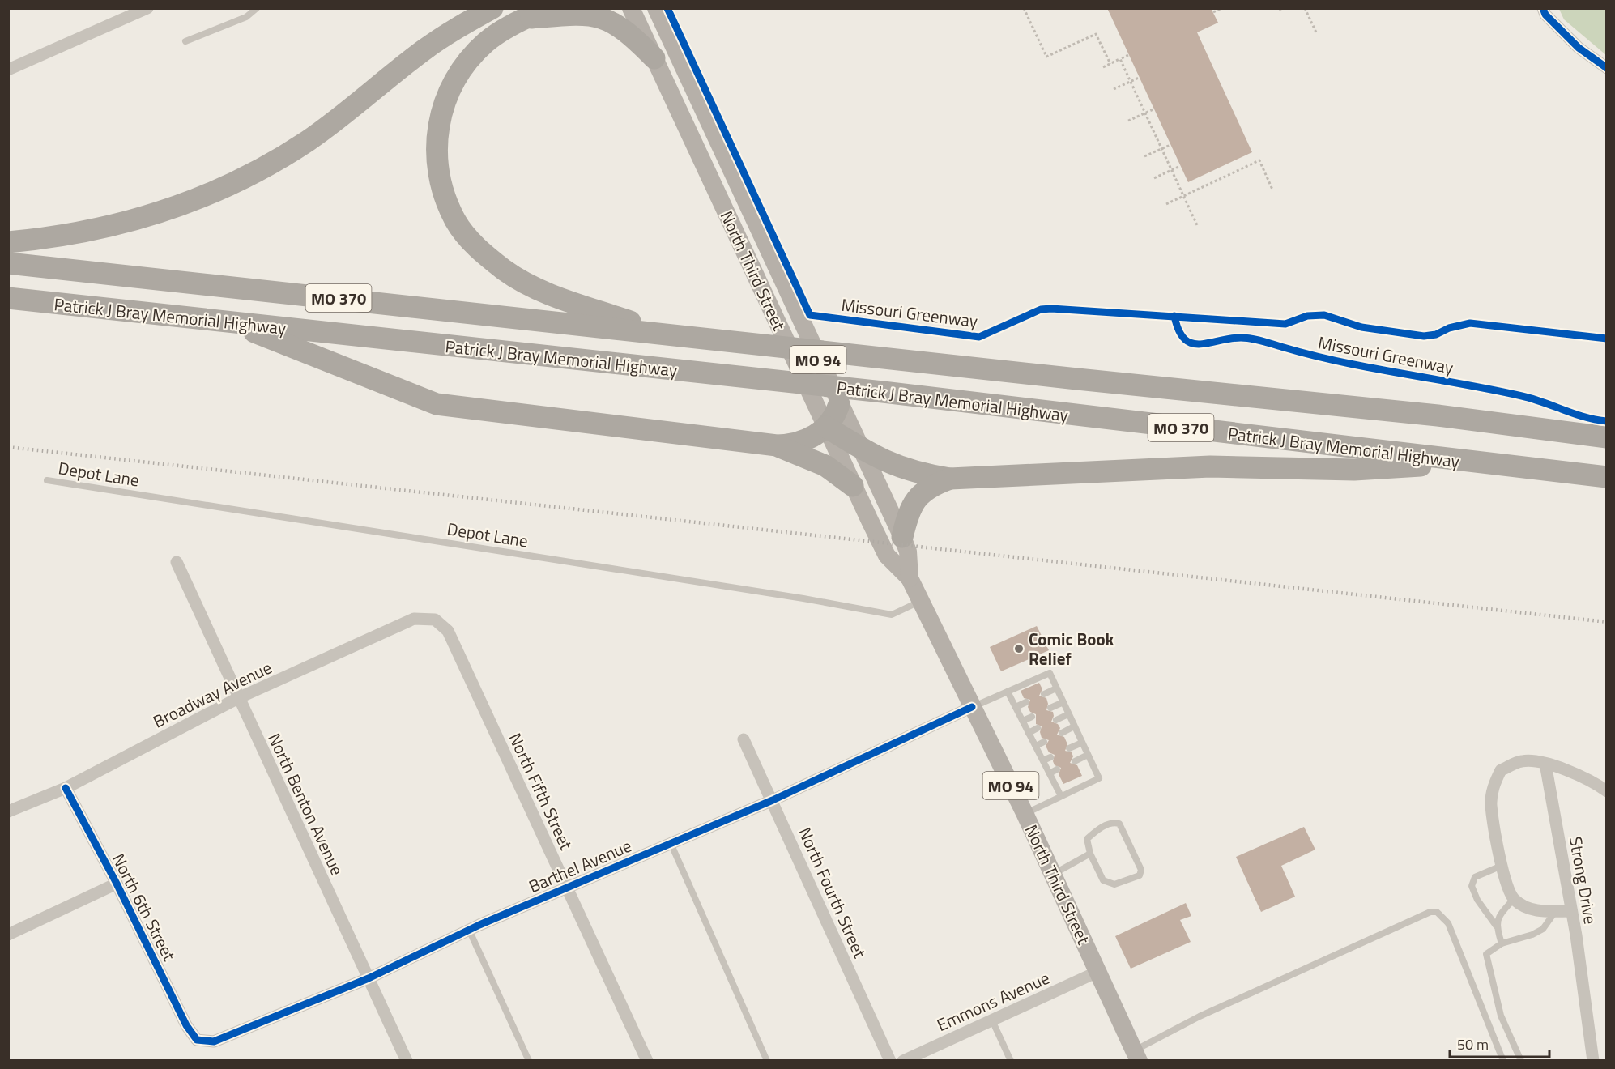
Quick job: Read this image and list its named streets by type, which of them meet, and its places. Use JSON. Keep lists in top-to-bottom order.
{
  "streets": {
    "highway": ["MO 370", "Patrick J Bray Memorial Highway"],
    "main road": ["North Third Street", "MO 94"],
    "street": [
      "Broadway Avenue",
      "North Fifth Street",
      "North Benton Avenue",
      "Barthel Avenue",
      "Strong Drive",
      "North Fourth Street",
      "North 6th Street",
      "Emmons Avenue"
    ],
    "lane": ["Depot Lane"],
    "cycle path": ["Missouri Greenway"]
  },
  "crossings": [
    ["North Third Street", "Depot Lane"],
    ["North Third Street", "Barthel Avenue"],
    ["North Third Street", "Emmons Avenue"],
    ["Broadway Avenue", "North Fifth Street"],
    ["Broadway Avenue", "North Benton Avenue"],
    ["Broadway Avenue", "North 6th Street"],
    ["North Fifth Street", "Barthel Avenue"],
    ["North Benton Avenue", "Barthel Avenue"],
    ["Barthel Avenue", "North Fourth Street"],
    ["Barthel Avenue", "North 6th Street"]
  ],
  "places": ["Comic Book Relief"],
  "scale_bar": "50 m"
}
